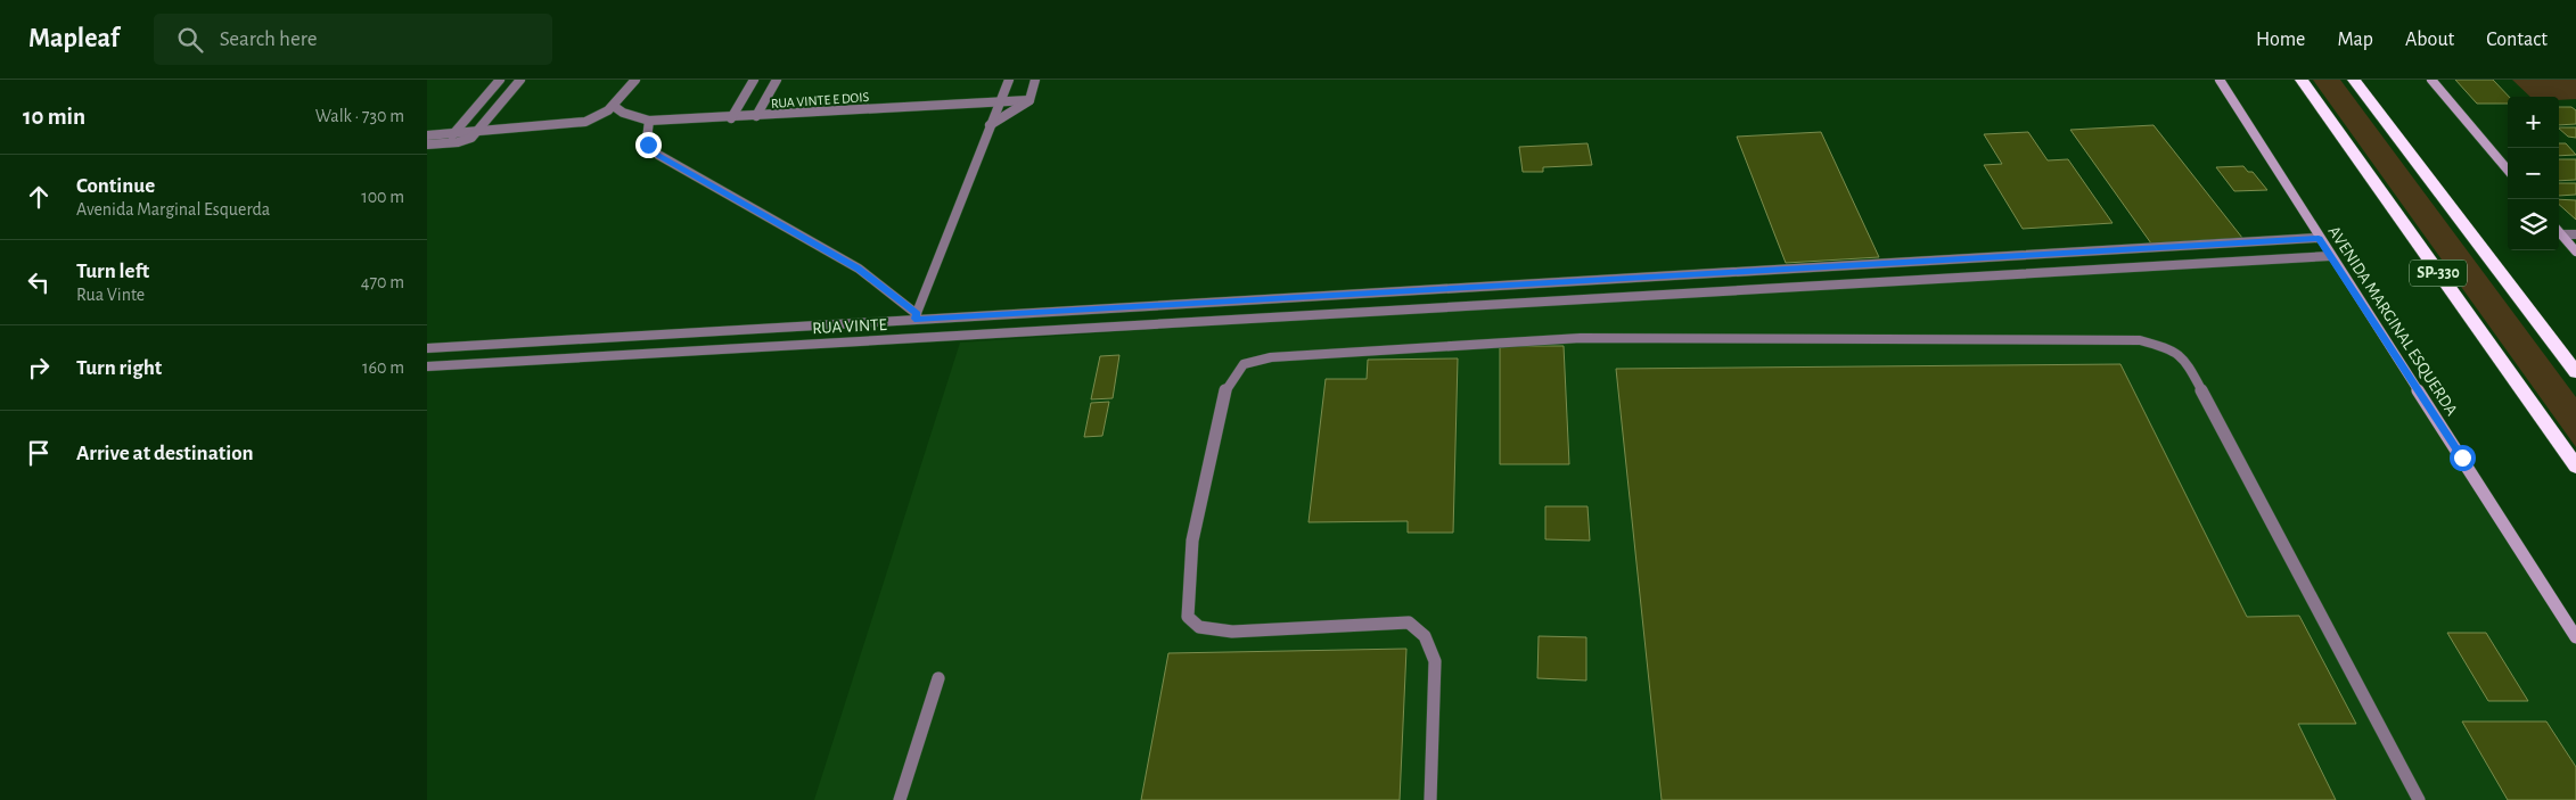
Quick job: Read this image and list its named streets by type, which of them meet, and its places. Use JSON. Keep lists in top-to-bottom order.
{
  "streets": {
    "highway": ["SP-330"],
    "main road": ["AVENIDA MARGINAL ESQUERDA"],
    "street": ["RUA VINTE E DOIS", "RUA VINTE"]
  },
  "crossings": [
    ["AVENIDA MARGINAL ESQUERDA", "RUA VINTE"]
  ],
  "page": {
    "header": "Mapleaf",
    "search": "Search here",
    "nav": [
      "Home",
      "Map",
      "About",
      "Contact"
    ],
    "heading": ["10 min", "Walk · 730 m"],
    "map_buttons": ["+", "−"],
    "list": [
      ["Continue", "Avenida Marginal Esquerda", "100 m"],
      ["Turn left", "Rua Vinte", "470 m"],
      ["Turn right", "160 m"],
      "Arrive at destination"
    ]
  }
}
